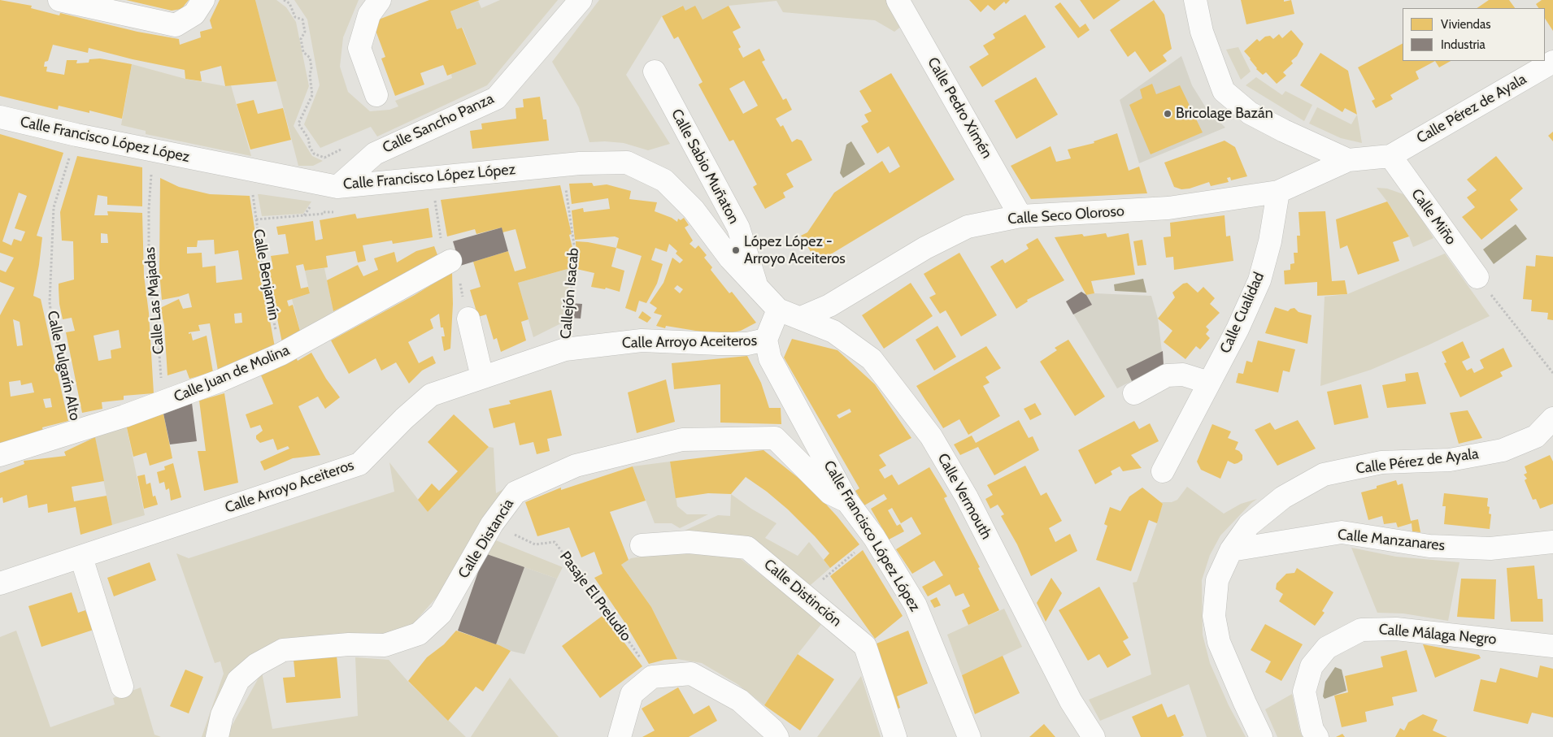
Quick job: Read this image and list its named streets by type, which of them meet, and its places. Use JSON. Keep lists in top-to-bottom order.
{
  "streets": {
    "street": [
      "Calle Pedro Ximén",
      "Calle Pérez de Ayala",
      "Calle Sancho Panza",
      "Calle Francisco López López",
      "Calle Sabio Muñaton",
      "Calle Seco Oloroso",
      "Calle Miño",
      "Calle Cualidad",
      "Calle Arroyo Aceiteros",
      "Calle Juan de Molina",
      "Calle Vermouth",
      "Calle Distancia",
      "Calle Manzanares",
      "Calle Distinción",
      "Calle Málaga Negro"
    ],
    "path": [
      "Calle Benjamín",
      "Callejón Isacab",
      "Calle Las Majadas",
      "Calle Pulgarín Alto",
      "Pasaje El Preludio"
    ]
  },
  "crossings": [
    ["Calle Pedro Ximén", "Calle Seco Oloroso"],
    ["Calle Pérez de Ayala", "Calle Miño"],
    ["Calle Pérez de Ayala", "Calle Manzanares"],
    ["Calle Sancho Panza", "Calle Francisco López López"],
    ["Calle Francisco López López", "Calle Sabio Muñaton"],
    ["Calle Francisco López López", "Callejón Isacab"],
    ["Calle Francisco López López", "Calle Las Majadas"],
    ["Calle Francisco López López", "Calle Arroyo Aceiteros"],
    ["Calle Francisco López López", "Calle Pulgarín Alto"],
    ["Calle Francisco López López", "Calle Vermouth"],
    ["Calle Francisco López López", "Calle Distancia"],
    ["Calle Seco Oloroso", "Calle Cualidad"],
    ["Calle Seco Oloroso", "Calle Vermouth"],
    ["Calle Benjamín", "Calle Juan de Molina"],
    ["Callejón Isacab", "Calle Arroyo Aceiteros"],
    ["Calle Las Majadas", "Calle Juan de Molina"],
    ["Calle Arroyo Aceiteros", "Calle Vermouth"],
    ["Calle Pulgarín Alto", "Calle Juan de Molina"],
    ["Calle Distancia", "Pasaje El Preludio"]
  ],
  "places": ["Bricolage Bazán", "López López - Arroyo Aceiteros"],
  "legend": ["Viviendas", "Industria"]
}
